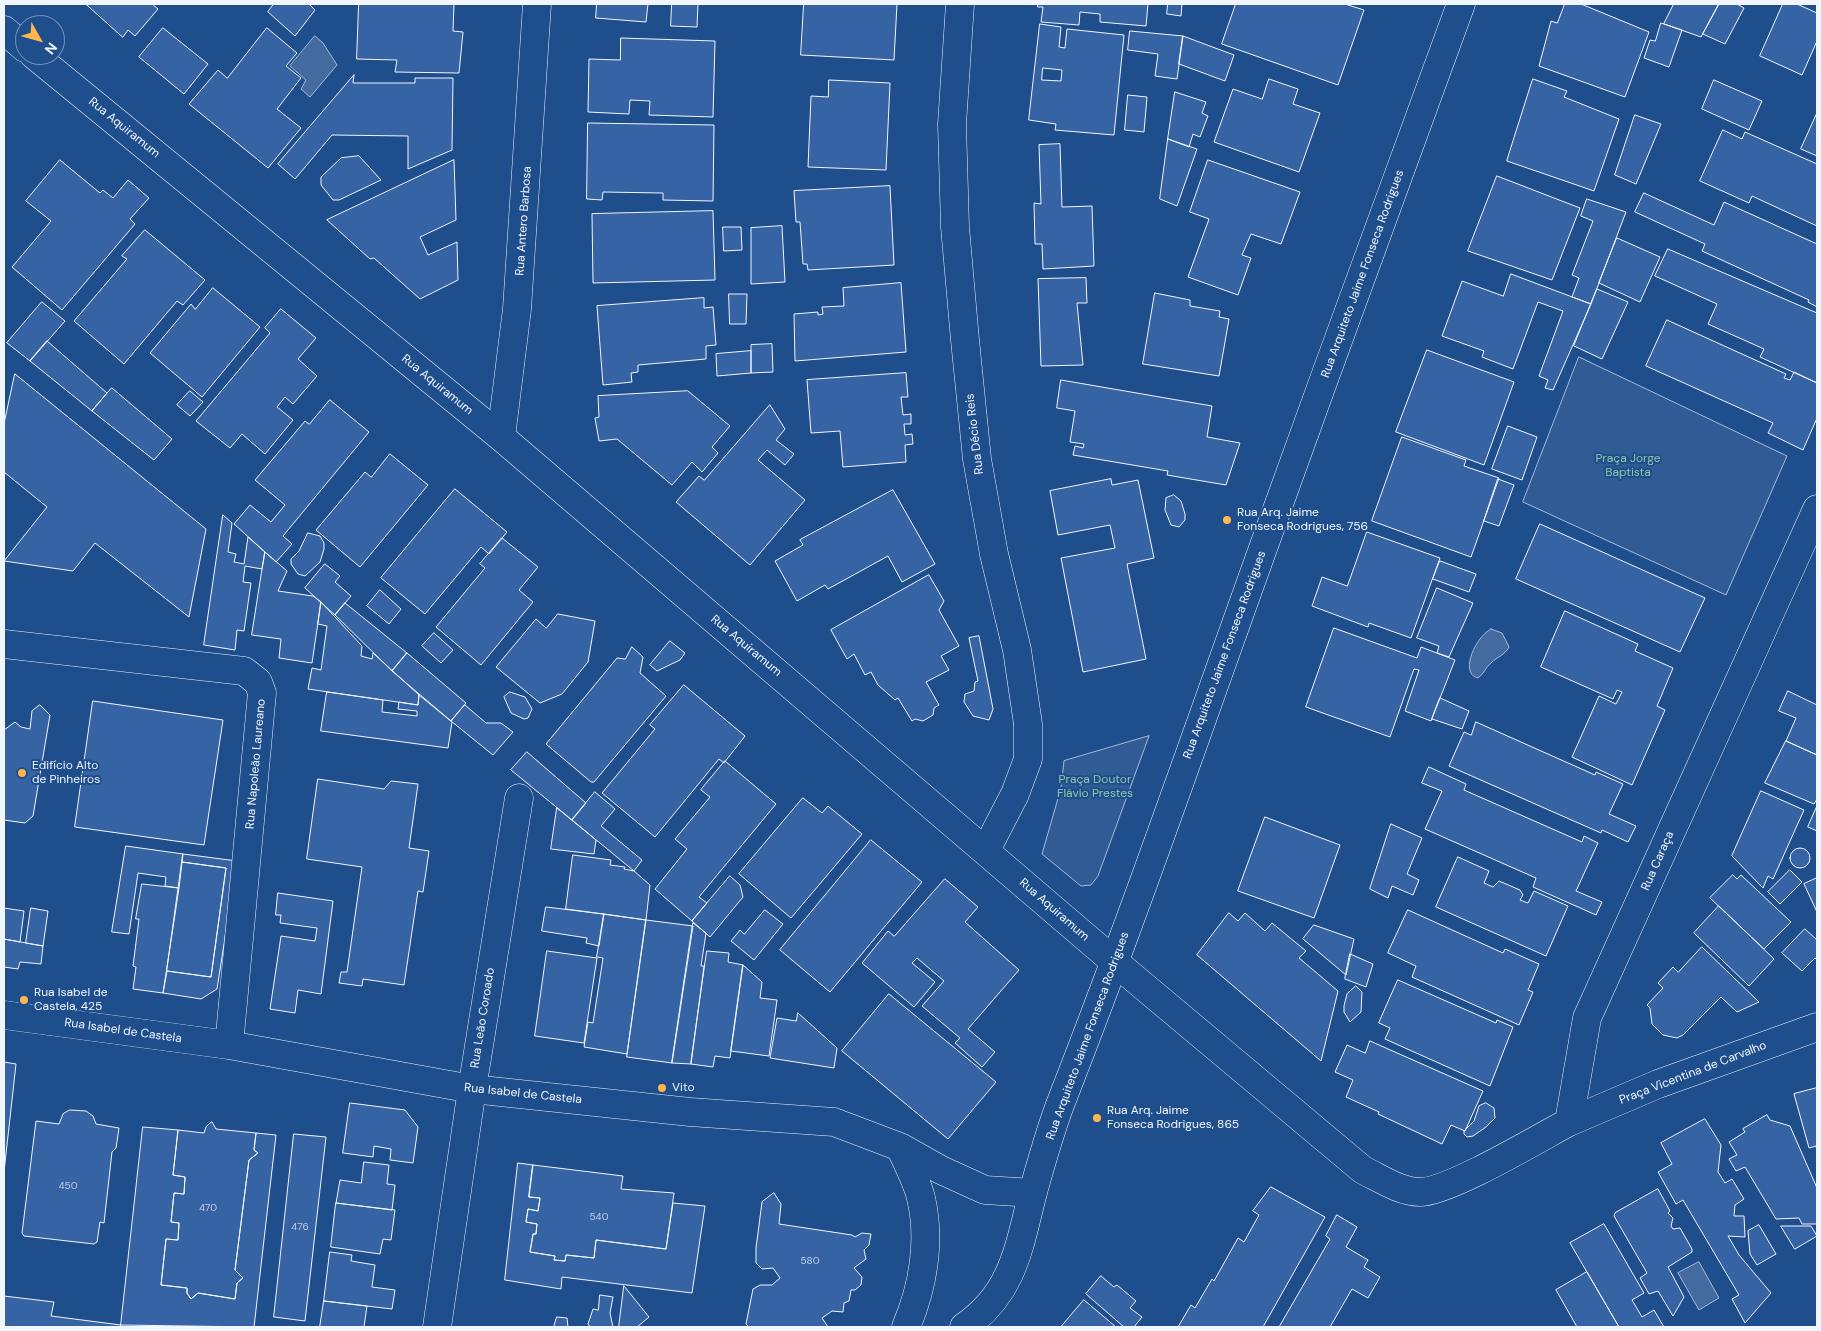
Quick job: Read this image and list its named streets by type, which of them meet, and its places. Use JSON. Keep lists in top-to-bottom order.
{
  "streets": {
    "street": [
      "Rua Aquiramum",
      "Rua Antero Barbosa",
      "Rua Arquiteto Jaime Fonseca Rodrigues",
      "Rua Décio Reis",
      "Rua Napoleão Laureano",
      "Rua Caraça",
      "Rua Leão Coroado",
      "Rua Isabel de Castela",
      "Praça Vicentina de Carvalho"
    ]
  },
  "crossings": [
    ["Rua Aquiramum", "Rua Antero Barbosa"],
    ["Rua Aquiramum", "Rua Arquiteto Jaime Fonseca Rodrigues"],
    ["Rua Aquiramum", "Rua Décio Reis"],
    ["Rua Aquiramum", "Rua Caraça"],
    ["Rua Aquiramum", "Praça Vicentina de Carvalho"],
    ["Rua Arquiteto Jaime Fonseca Rodrigues", "Rua Isabel de Castela"],
    ["Rua Napoleão Laureano", "Rua Isabel de Castela"],
    ["Rua Caraça", "Praça Vicentina de Carvalho"],
    ["Rua Leão Coroado", "Rua Isabel de Castela"]
  ],
  "parks": ["Praça Jorge Baptista", "Praça Doutor Flávio Prestes"],
  "places": [
    "Rua Arq. Jaime Fonseca Rodrigues, 756",
    "Edifício Alto de Pinheiros",
    "Rua Isabel de Castela, 425",
    "Vito",
    "Rua Arq. Jaime Fonseca Rodrigues, 865"
  ],
  "house_numbers": [
    "450",
    "470",
    "540",
    "476",
    "580"
  ],
  "north": "bottom right"
}
